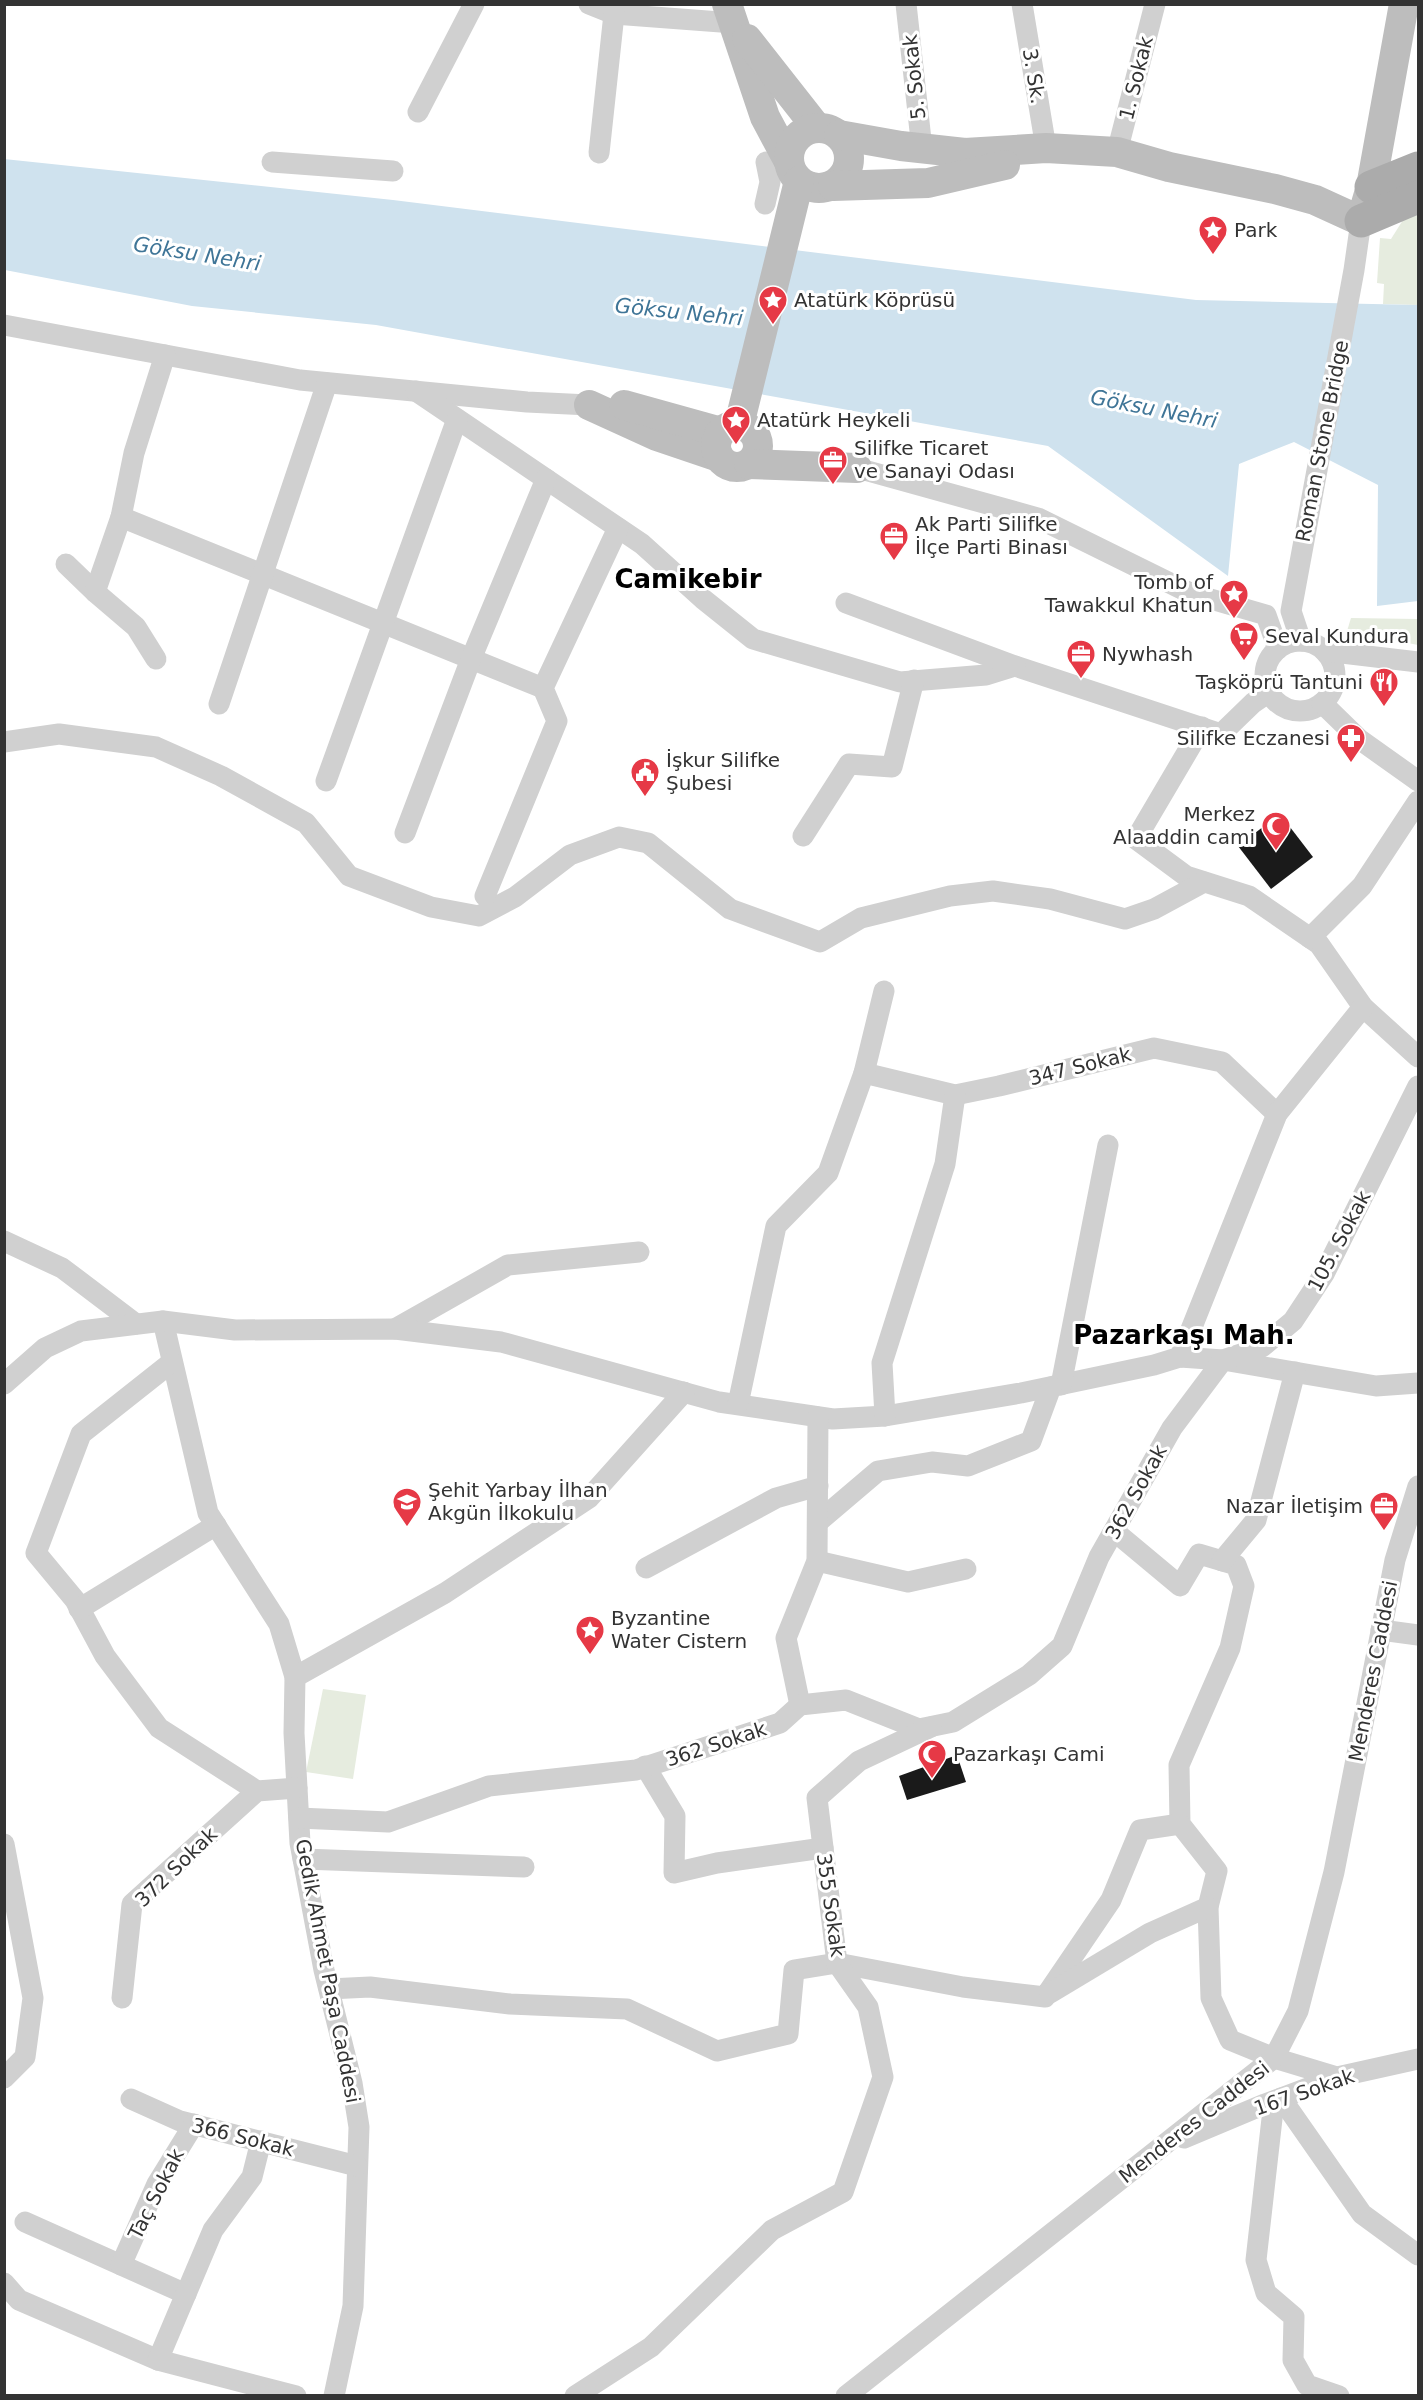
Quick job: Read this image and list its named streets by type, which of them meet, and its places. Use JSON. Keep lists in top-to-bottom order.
{
  "streets": {
    "street": [
      "3. Sk.",
      "5. Sokak",
      "1. Sokak",
      "Roman Stone Bridge",
      "347 Sokak",
      "105. Sokak",
      "362 Sokak",
      "Menderes Caddesi",
      "372 Sokak",
      "355 Sokak",
      "Gedik Ahmet Paşa Caddesi",
      "167 Sokak",
      "366 Sokak",
      "Taç Sokak"
    ]
  },
  "crossings": [
    ["105. Sokak", "362 Sokak"],
    ["362 Sokak", "355 Sokak"],
    ["362 Sokak", "Gedik Ahmet Paşa Caddesi"],
    ["Menderes Caddesi", "167 Sokak"],
    ["Gedik Ahmet Paşa Caddesi", "366 Sokak"],
    ["366 Sokak", "Taç Sokak"]
  ],
  "districts": ["Camikebir", "Pazarkaşı Mah."],
  "water": ["Göksu Nehri"],
  "places": {
    "place": [
      "Park",
      "Atatürk Köprüsü",
      "Atatürk Heykeli",
      "Tomb of Tawakkul Khatun",
      "Byzantine Water Cistern"
    ],
    "office": [
      "Silifke Ticaret ve Sanayi Odası",
      "Ak Parti Silifke İlçe Parti Binası",
      "Nywhash",
      "Nazar İletişim"
    ],
    "supermarket": ["Seval Kundura"],
    "restaurant": ["Taşköprü Tantuni"],
    "pharmacy": ["Silifke Eczanesi"],
    "public building": ["İşkur Silifke Şubesi"],
    "mosque": ["Merkez Alaaddin cami", "Pazarkaşı Cami"],
    "school or university": ["Şehit Yarbay İlhan Akgün İlkokulu"]
  }
}
